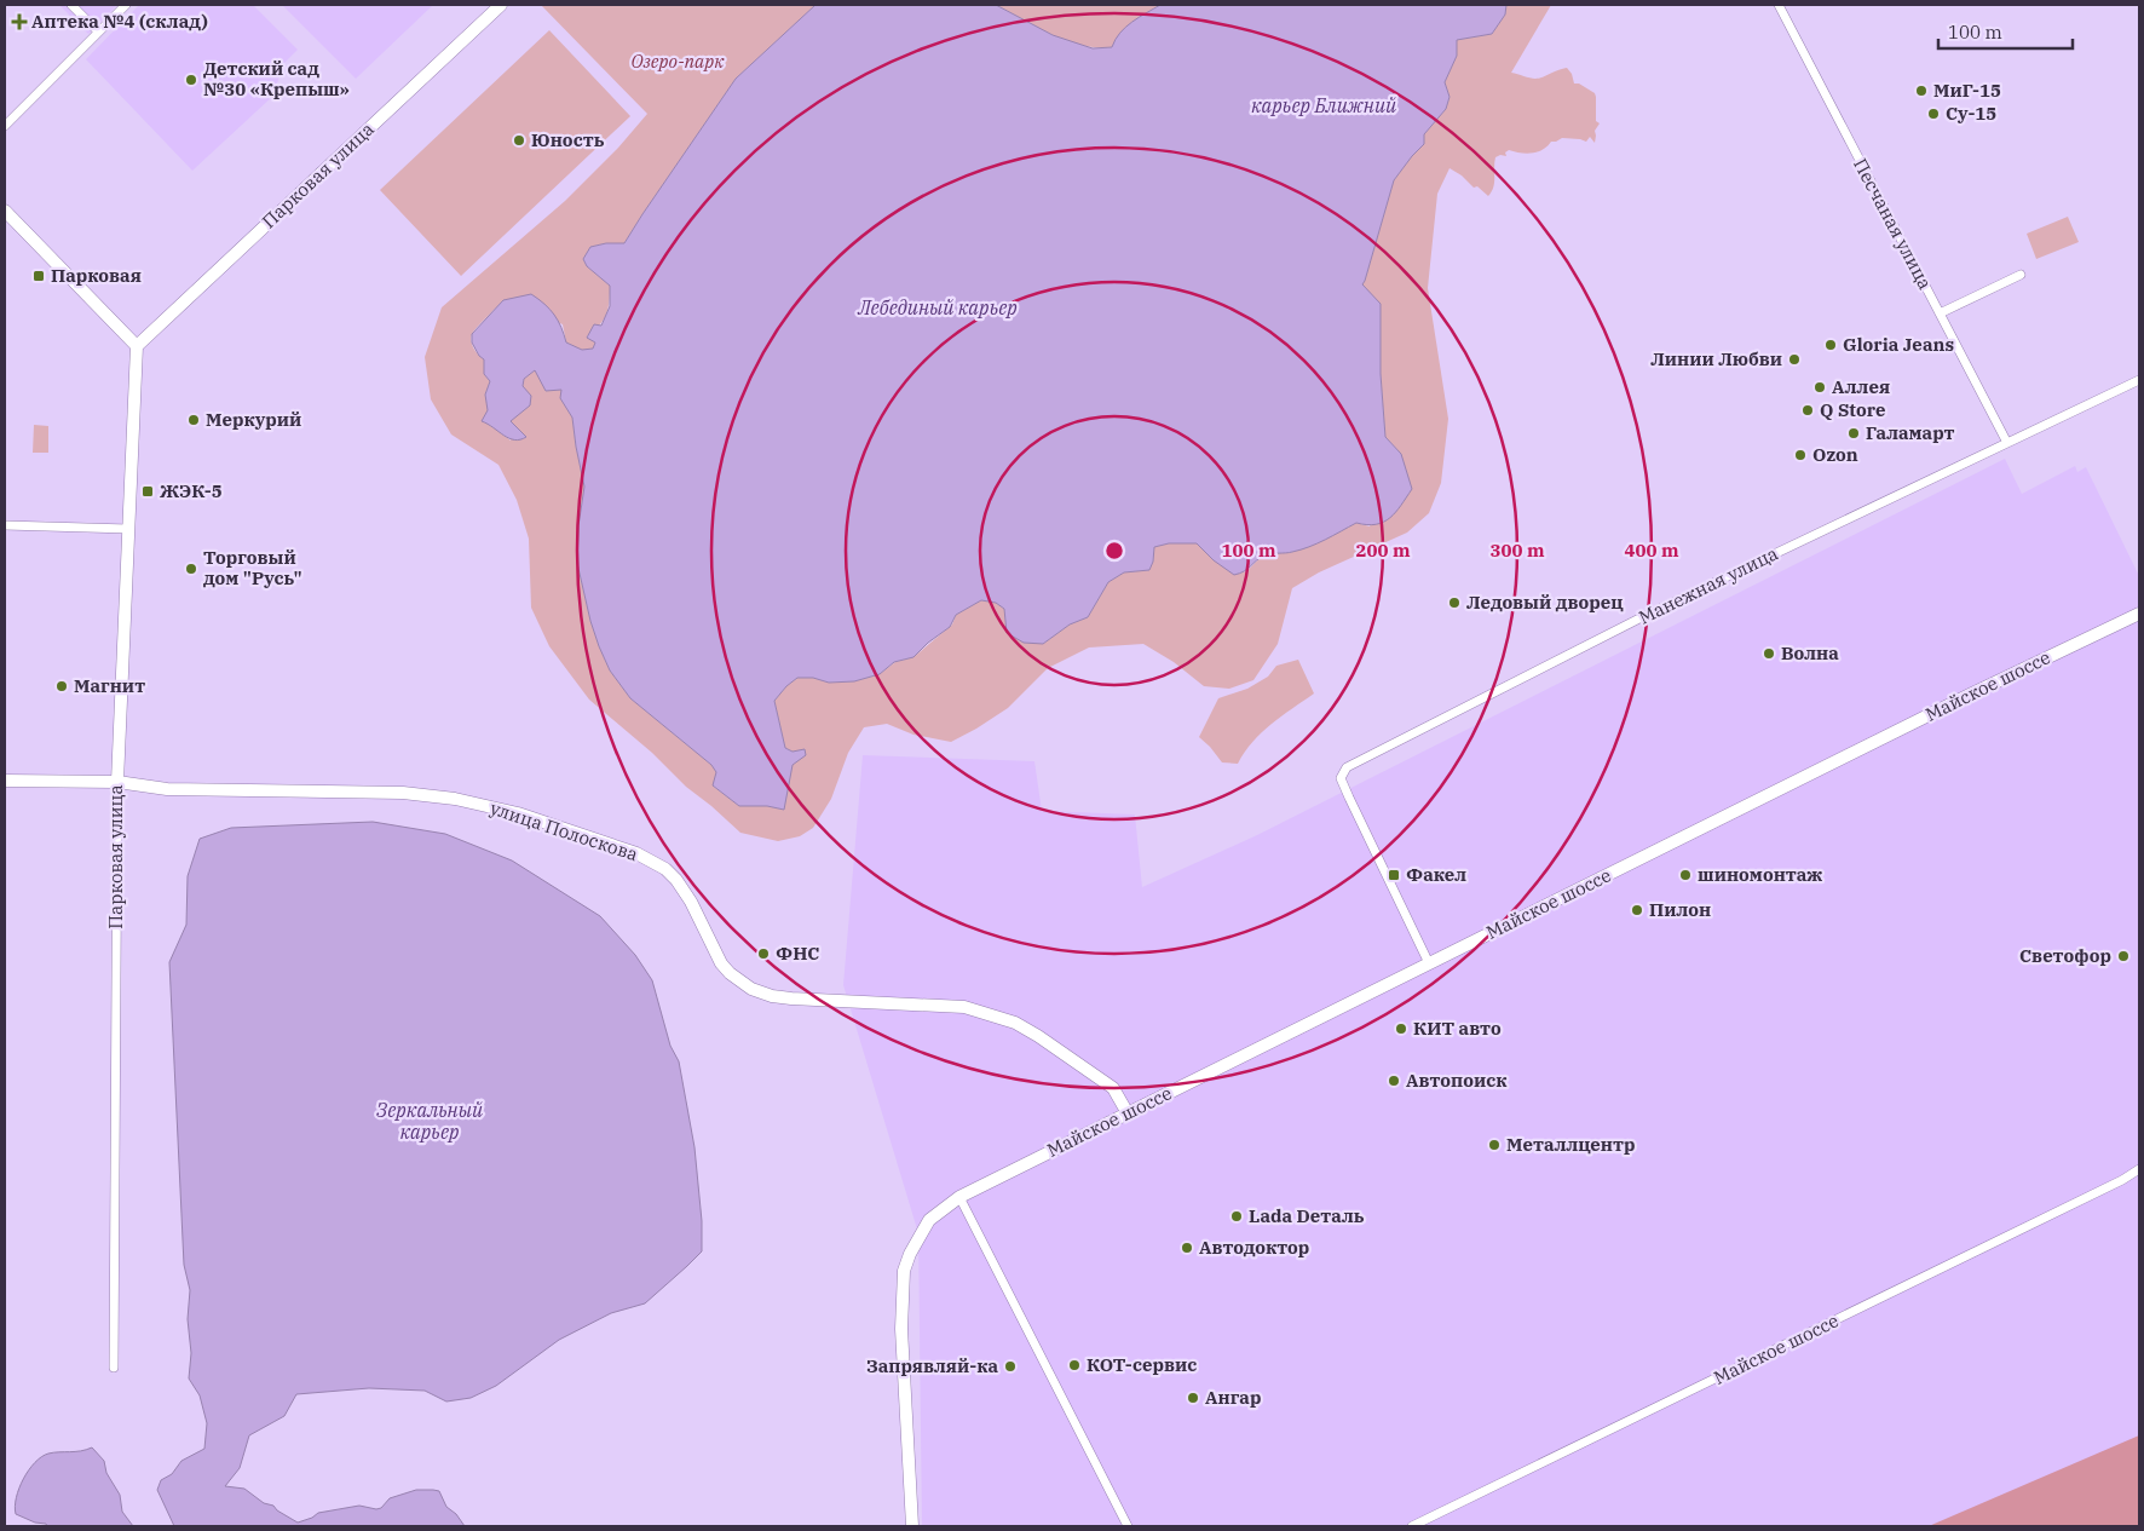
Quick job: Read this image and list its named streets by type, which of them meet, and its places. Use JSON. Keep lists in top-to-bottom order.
{
  "streets": {
    "street": [
      "Парковая улица",
      "Песчаная улица",
      "Манежная улица",
      "Майское шоссе",
      "улица Полоскова"
    ]
  },
  "crossings": [
    ["Парковая улица", "улица Полоскова"],
    ["Песчаная улица", "Манежная улица"],
    ["Манежная улица", "Майское шоссе"],
    ["Майское шоссе", "улица Полоскова"]
  ],
  "water": ["карьер Ближний", "Лебединый карьер", "Зеркальный карьер"],
  "parks": ["Озеро-парк"],
  "places": {
    "health": ["Аптека №4 (склад)"],
    "other": [
      "Детский сад №30 «Крепыш»",
      "МиГ-15",
      "Су-15",
      "Юность",
      "Gloria Jeans",
      "Линии Любви",
      "Аллея",
      "Q Store",
      "Меркурий",
      "Галамарт",
      "Ozon",
      "Торговый дом \"Русь\"",
      "Ледовый дворец",
      "Волна",
      "Магнит",
      "шиномонтаж",
      "Пилон",
      "ФНС",
      "Светофор",
      "КИТ авто",
      "Автопоиск",
      "Металлцентр",
      "Lada Dеталь",
      "Автодоктор",
      "КОТ-сервис",
      "Запрявляй-ка",
      "Ангар"
    ],
    "transit": ["Парковая", "ЖЭК-5", "Факел"]
  },
  "scale_bar": "100 m",
  "rings": [
    "100 m",
    "200 m",
    "300 m",
    "400 m"
  ]
}
